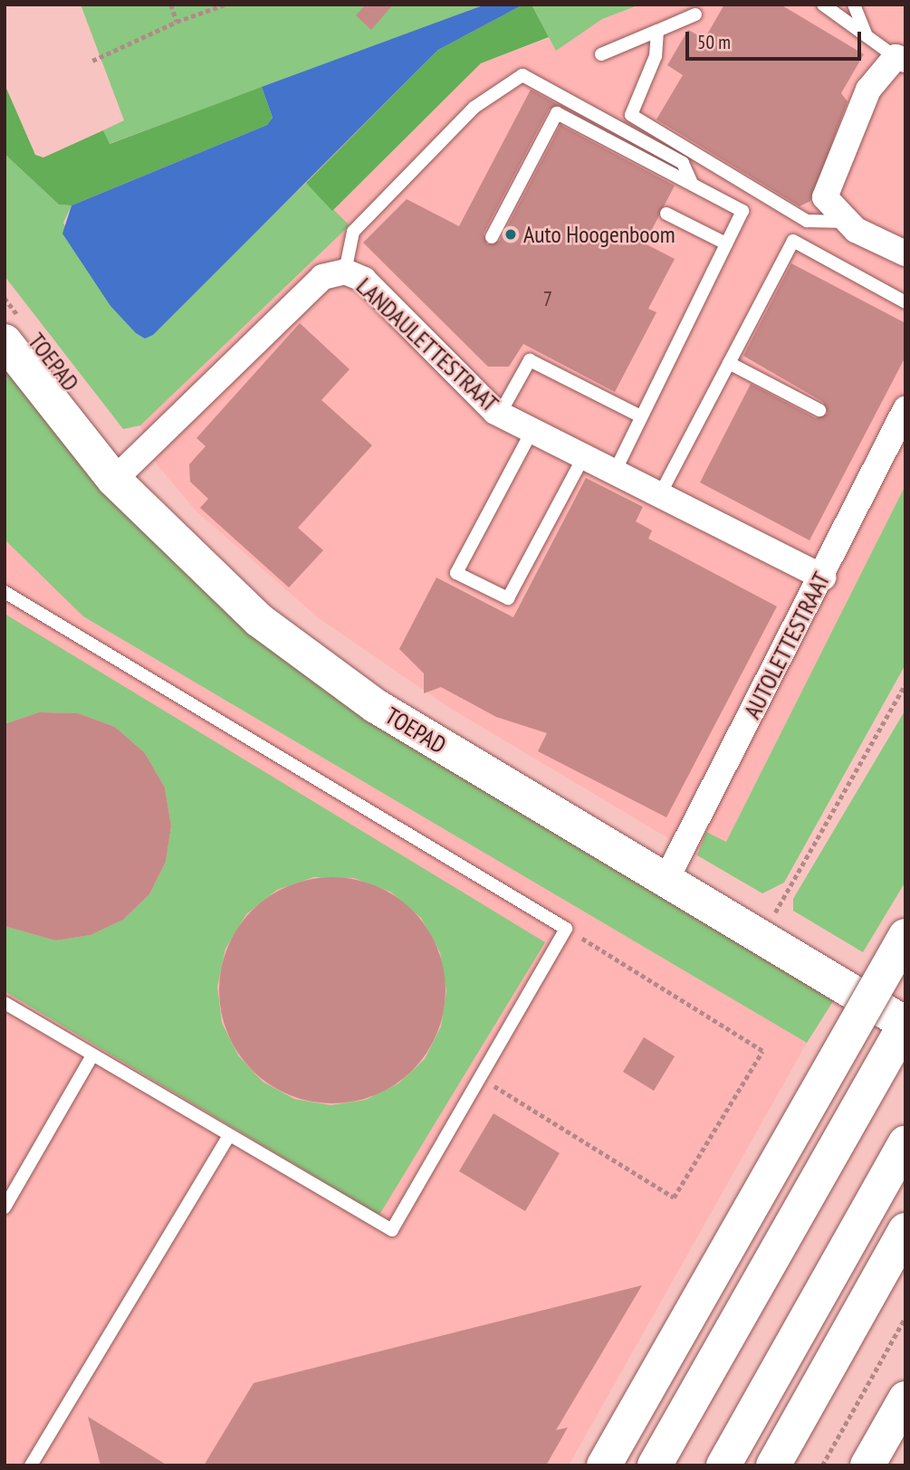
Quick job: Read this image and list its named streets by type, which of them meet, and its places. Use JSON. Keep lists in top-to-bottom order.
{
  "streets": {
    "main road": ["TOEPAD"],
    "street": ["LANDAULETTESTRAAT", "AUTOLETTESTRAAT"]
  },
  "crossings": [
    ["LANDAULETTESTRAAT", "TOEPAD"],
    ["LANDAULETTESTRAAT", "AUTOLETTESTRAAT"],
    ["TOEPAD", "AUTOLETTESTRAAT"]
  ],
  "places": ["Auto Hoogenboom"],
  "house_numbers": ["7"],
  "scale_bar": "50 m"
}
